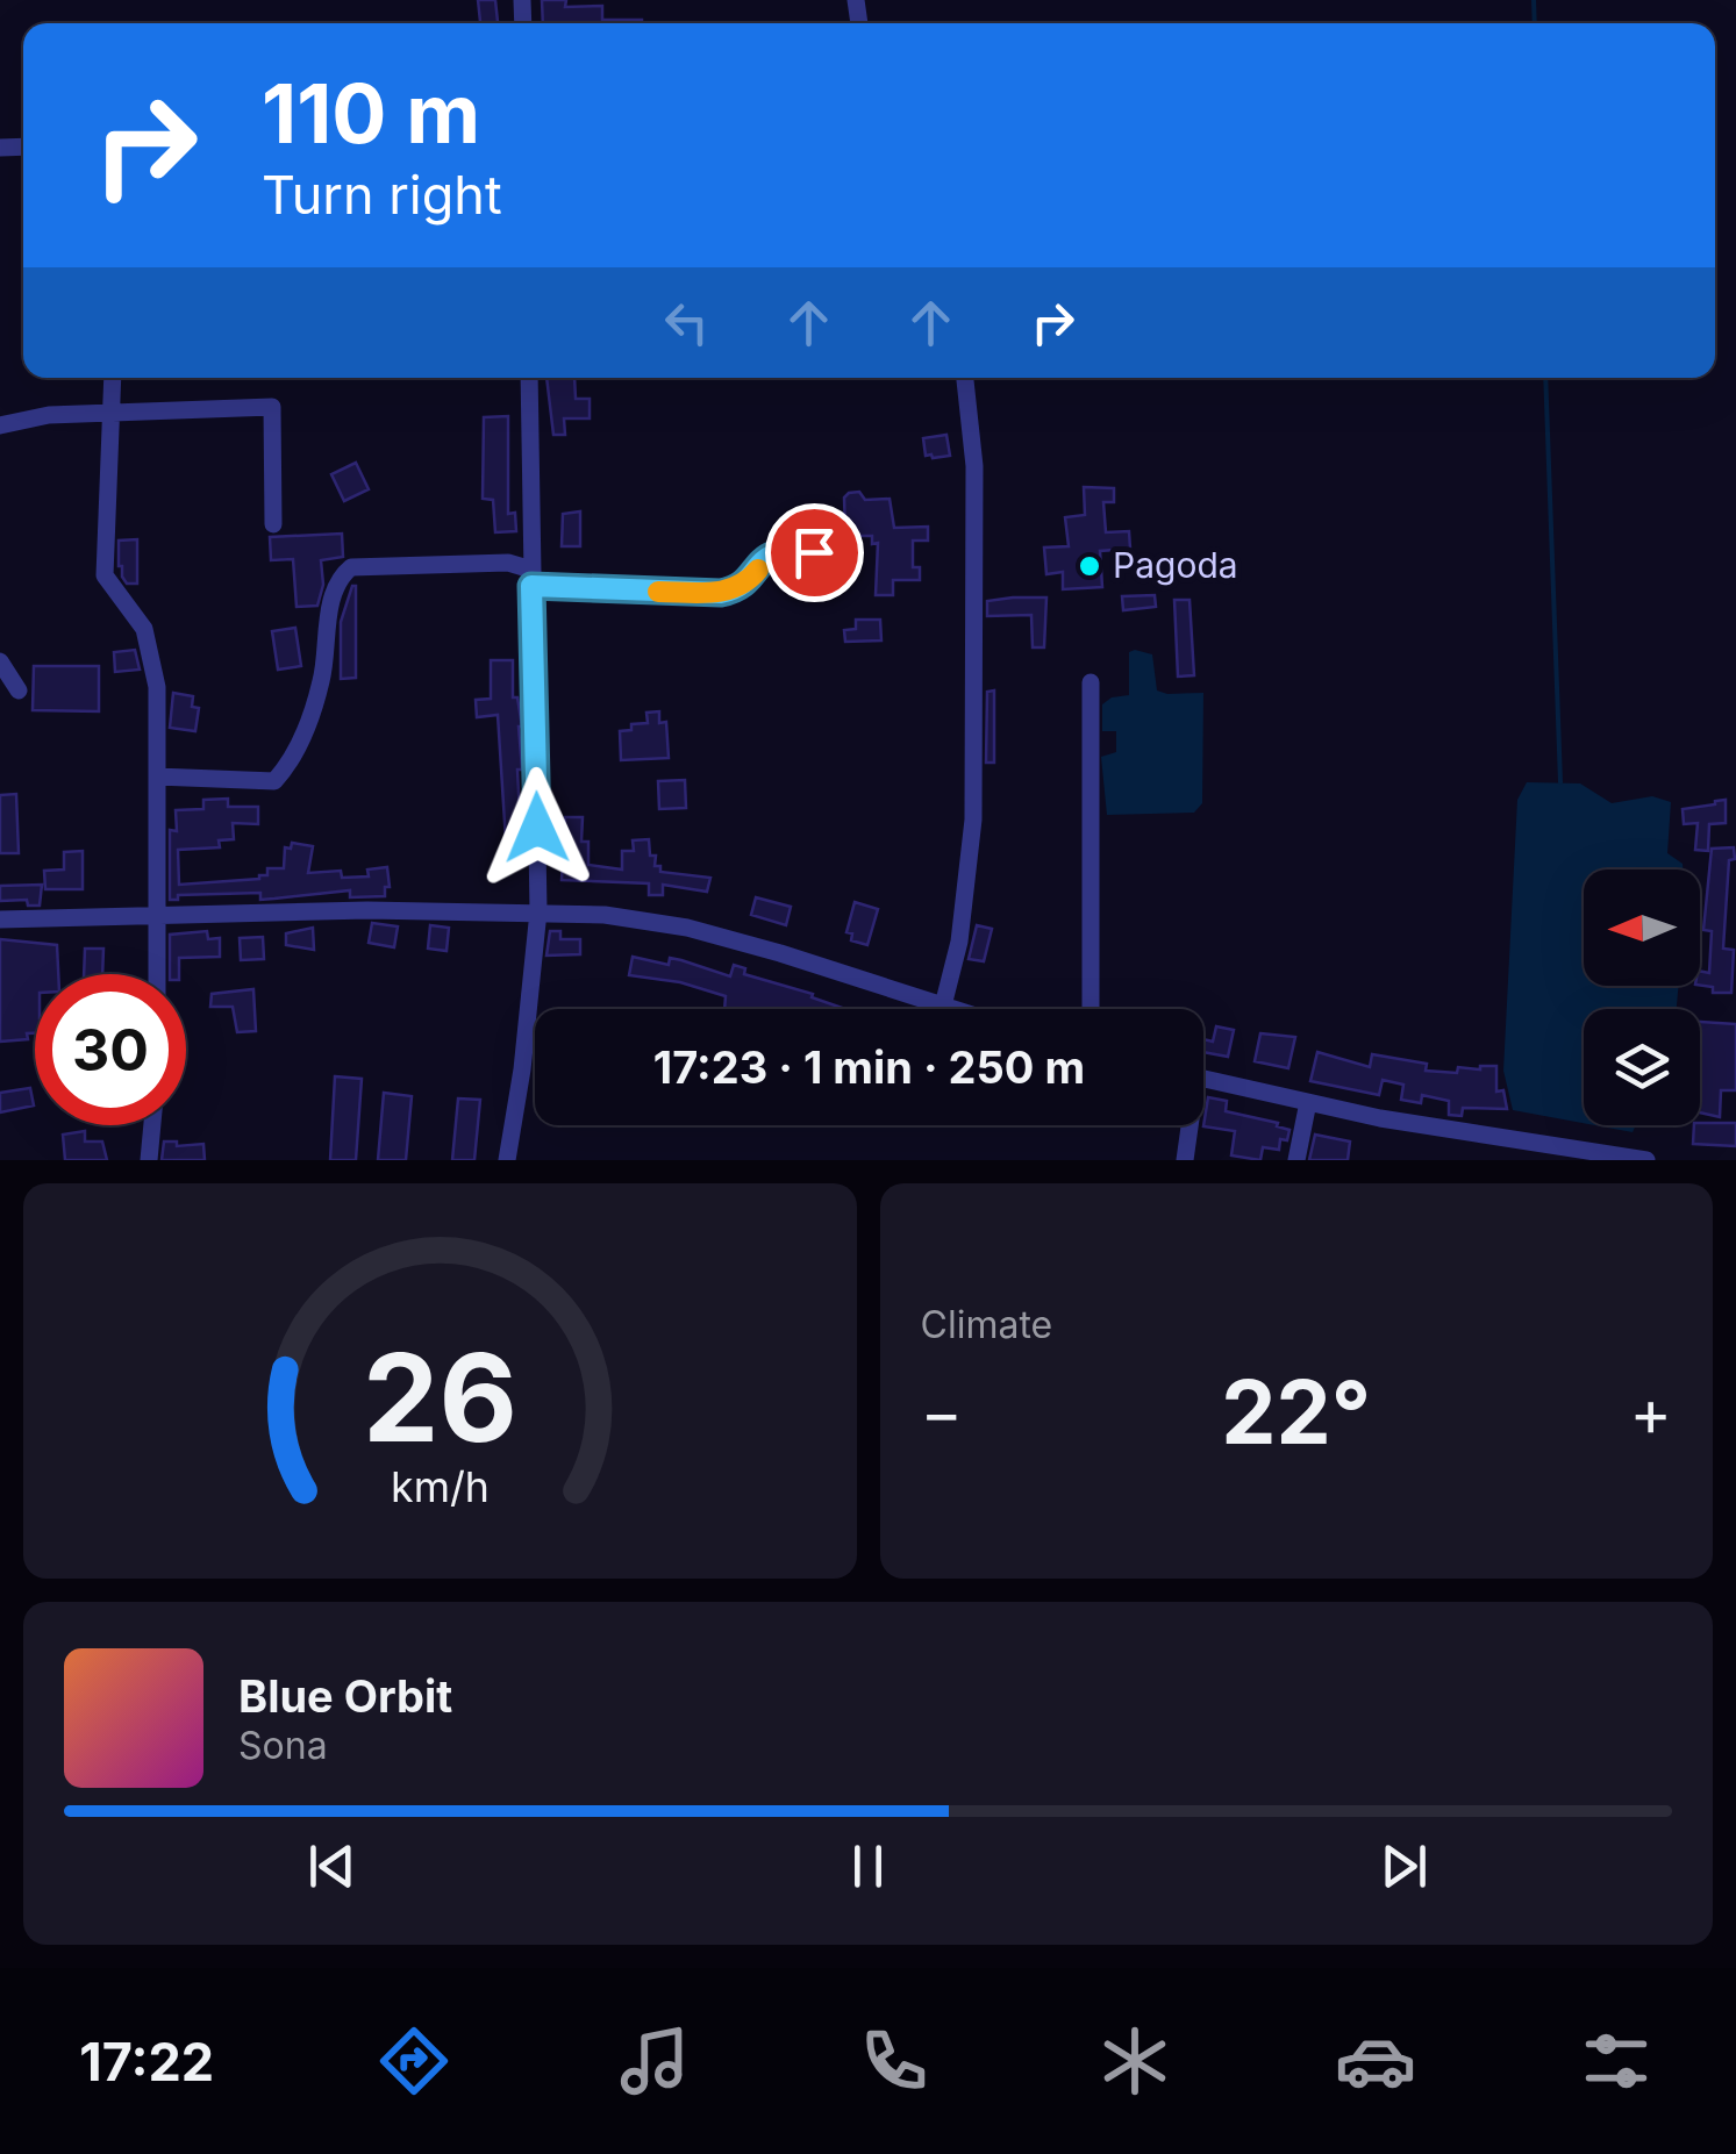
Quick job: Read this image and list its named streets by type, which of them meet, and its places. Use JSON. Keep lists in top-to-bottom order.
{
  "places": ["Pagoda"],
  "north": "left",
  "page": {
    "turn": ["110 m", "Turn right"],
    "limit": "30",
    "trip": "17:23 · 1 min · 250 m",
    "tile": "Climate",
    "heat": ["−", "22°", "+"],
    "song": ["Blue Orbit", "Sona"],
    "tabs": "17:22",
    "gauge": ["26", "km/h"]
  }
}
